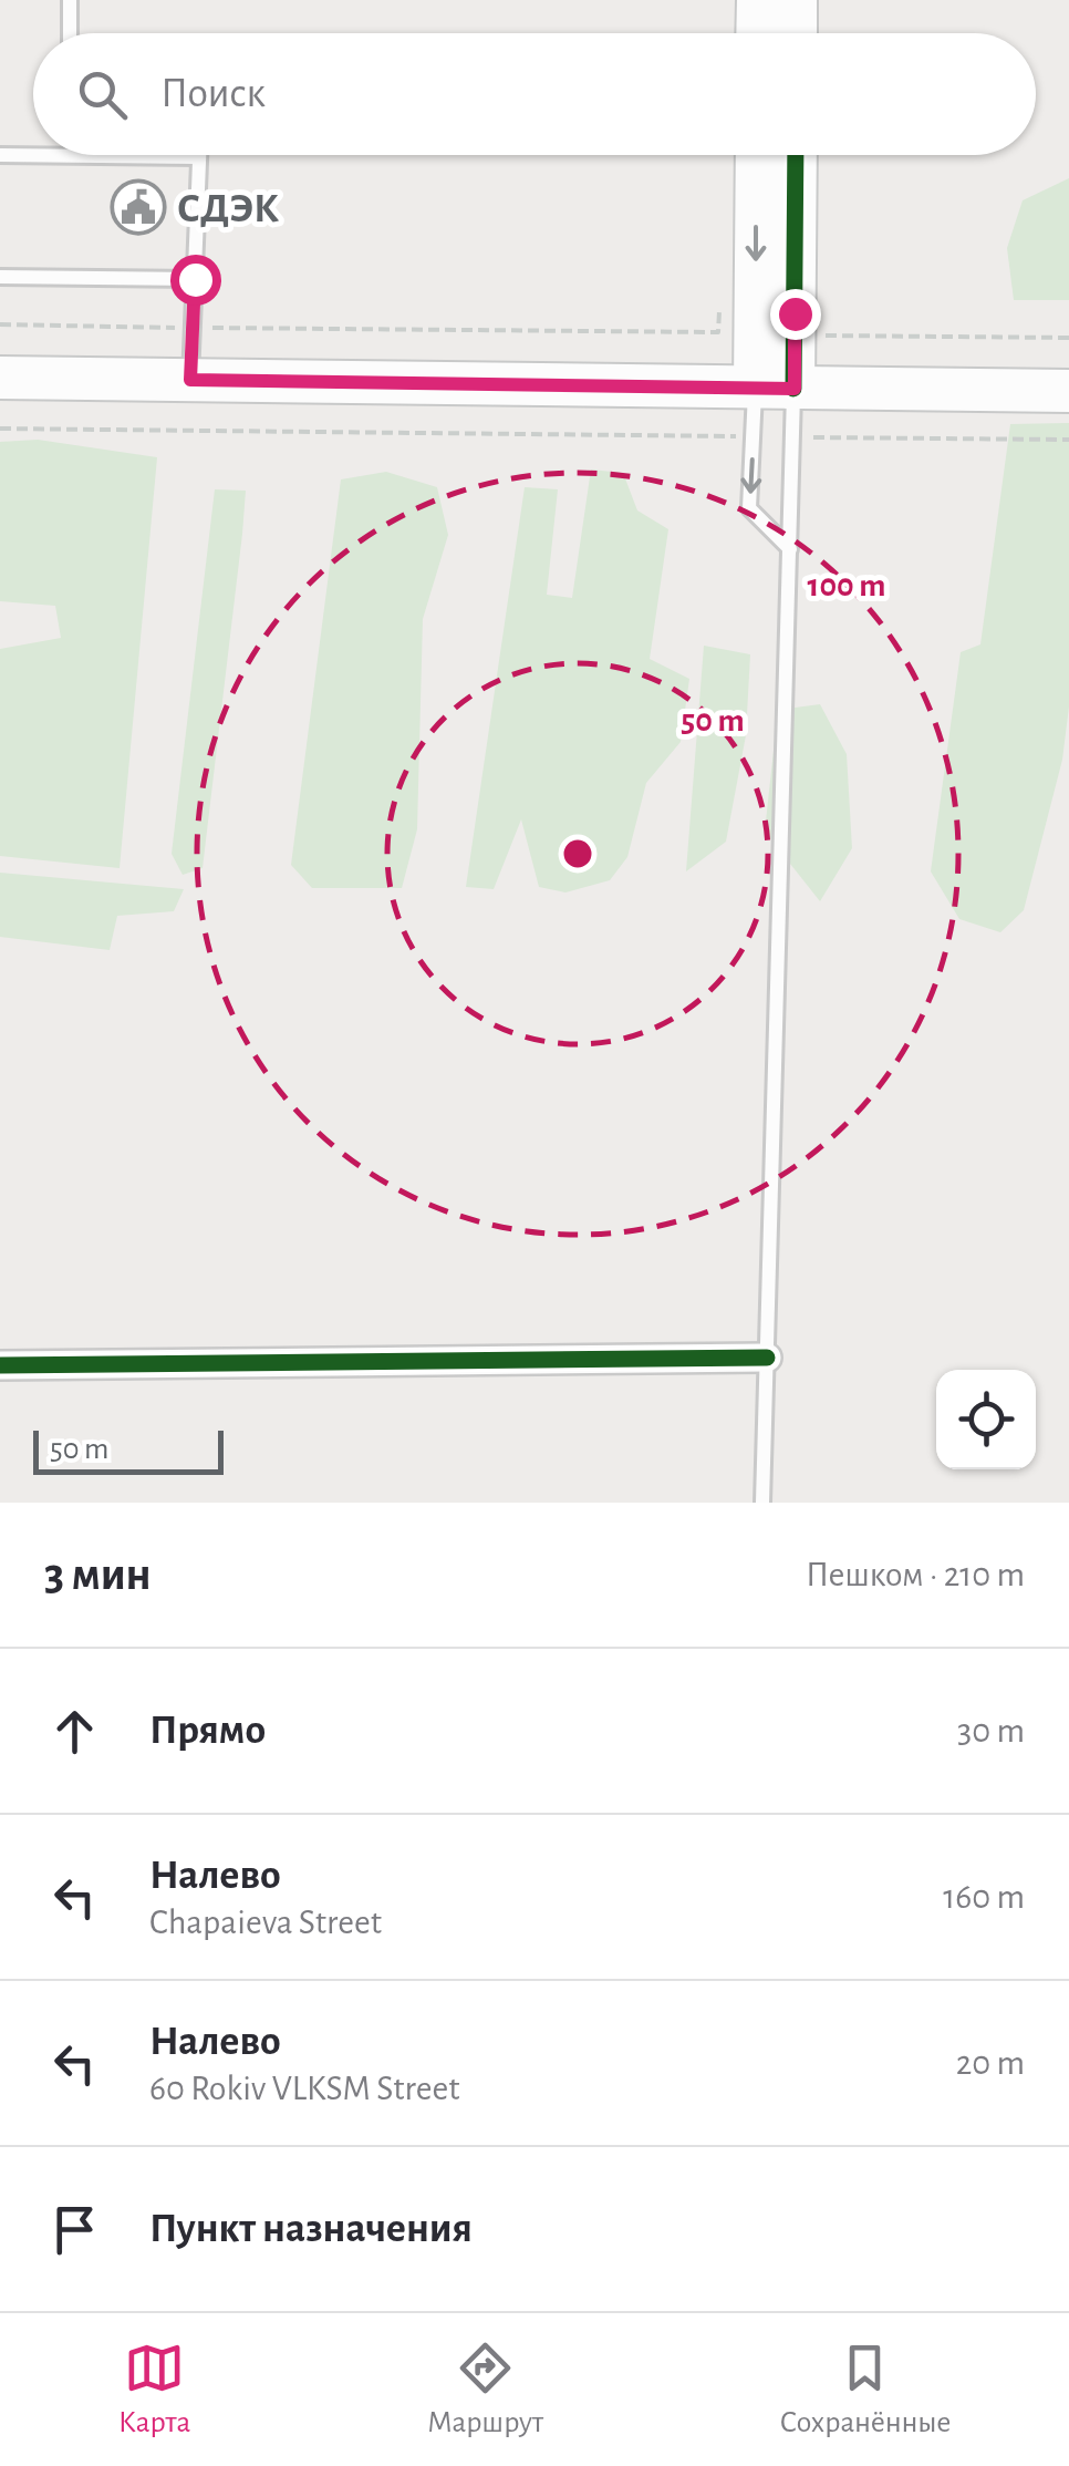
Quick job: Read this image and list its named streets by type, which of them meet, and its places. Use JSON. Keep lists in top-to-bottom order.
{
  "places": {
    "public building": ["СДЭК"]
  },
  "scale_bar": "50 m",
  "page": {
    "search": "Поиск",
    "scale": "50 m",
    "heading": ["3 мин", "Пешком · 210 m"],
    "list": [
      ["Прямо", "30 m"],
      ["Налево", "Chapaieva Street", "160 m"],
      ["Налево", "60 Rokiv VLKSM Street", "20 m"],
      "Пункт назначения"
    ],
    "nav": ["Карта", "Маршрут", "Сохранённые"]
  },
  "rings": ["100 m", "50 m"]
}
